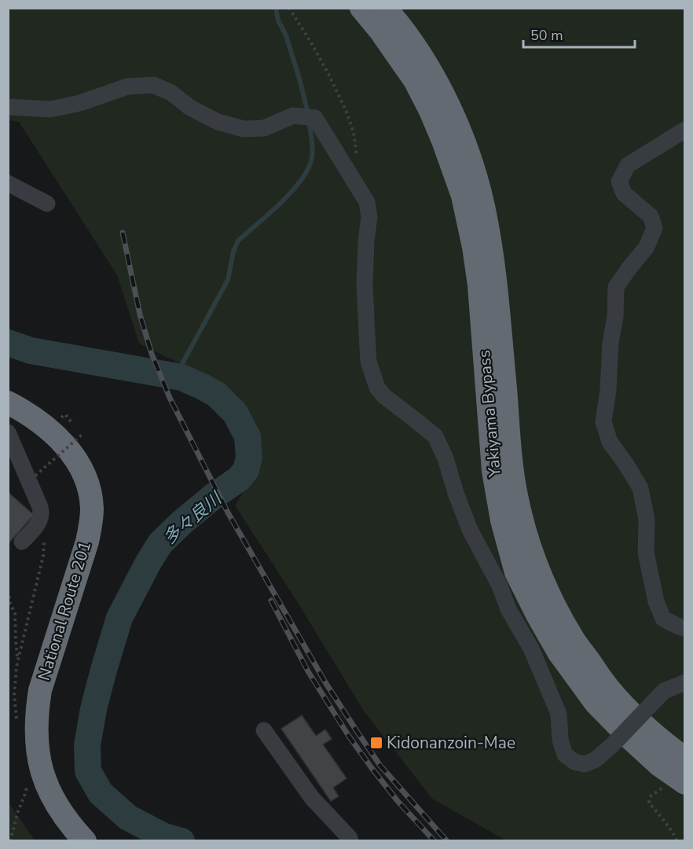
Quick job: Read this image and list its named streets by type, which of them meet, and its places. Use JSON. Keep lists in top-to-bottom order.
{
  "streets": {
    "highway": ["Yakiyama Bypass", "National Route 201"]
  },
  "water": ["多々良川"],
  "places": {
    "transit": ["Kidonanzoin-Mae"]
  },
  "scale_bar": "50 m"
}
